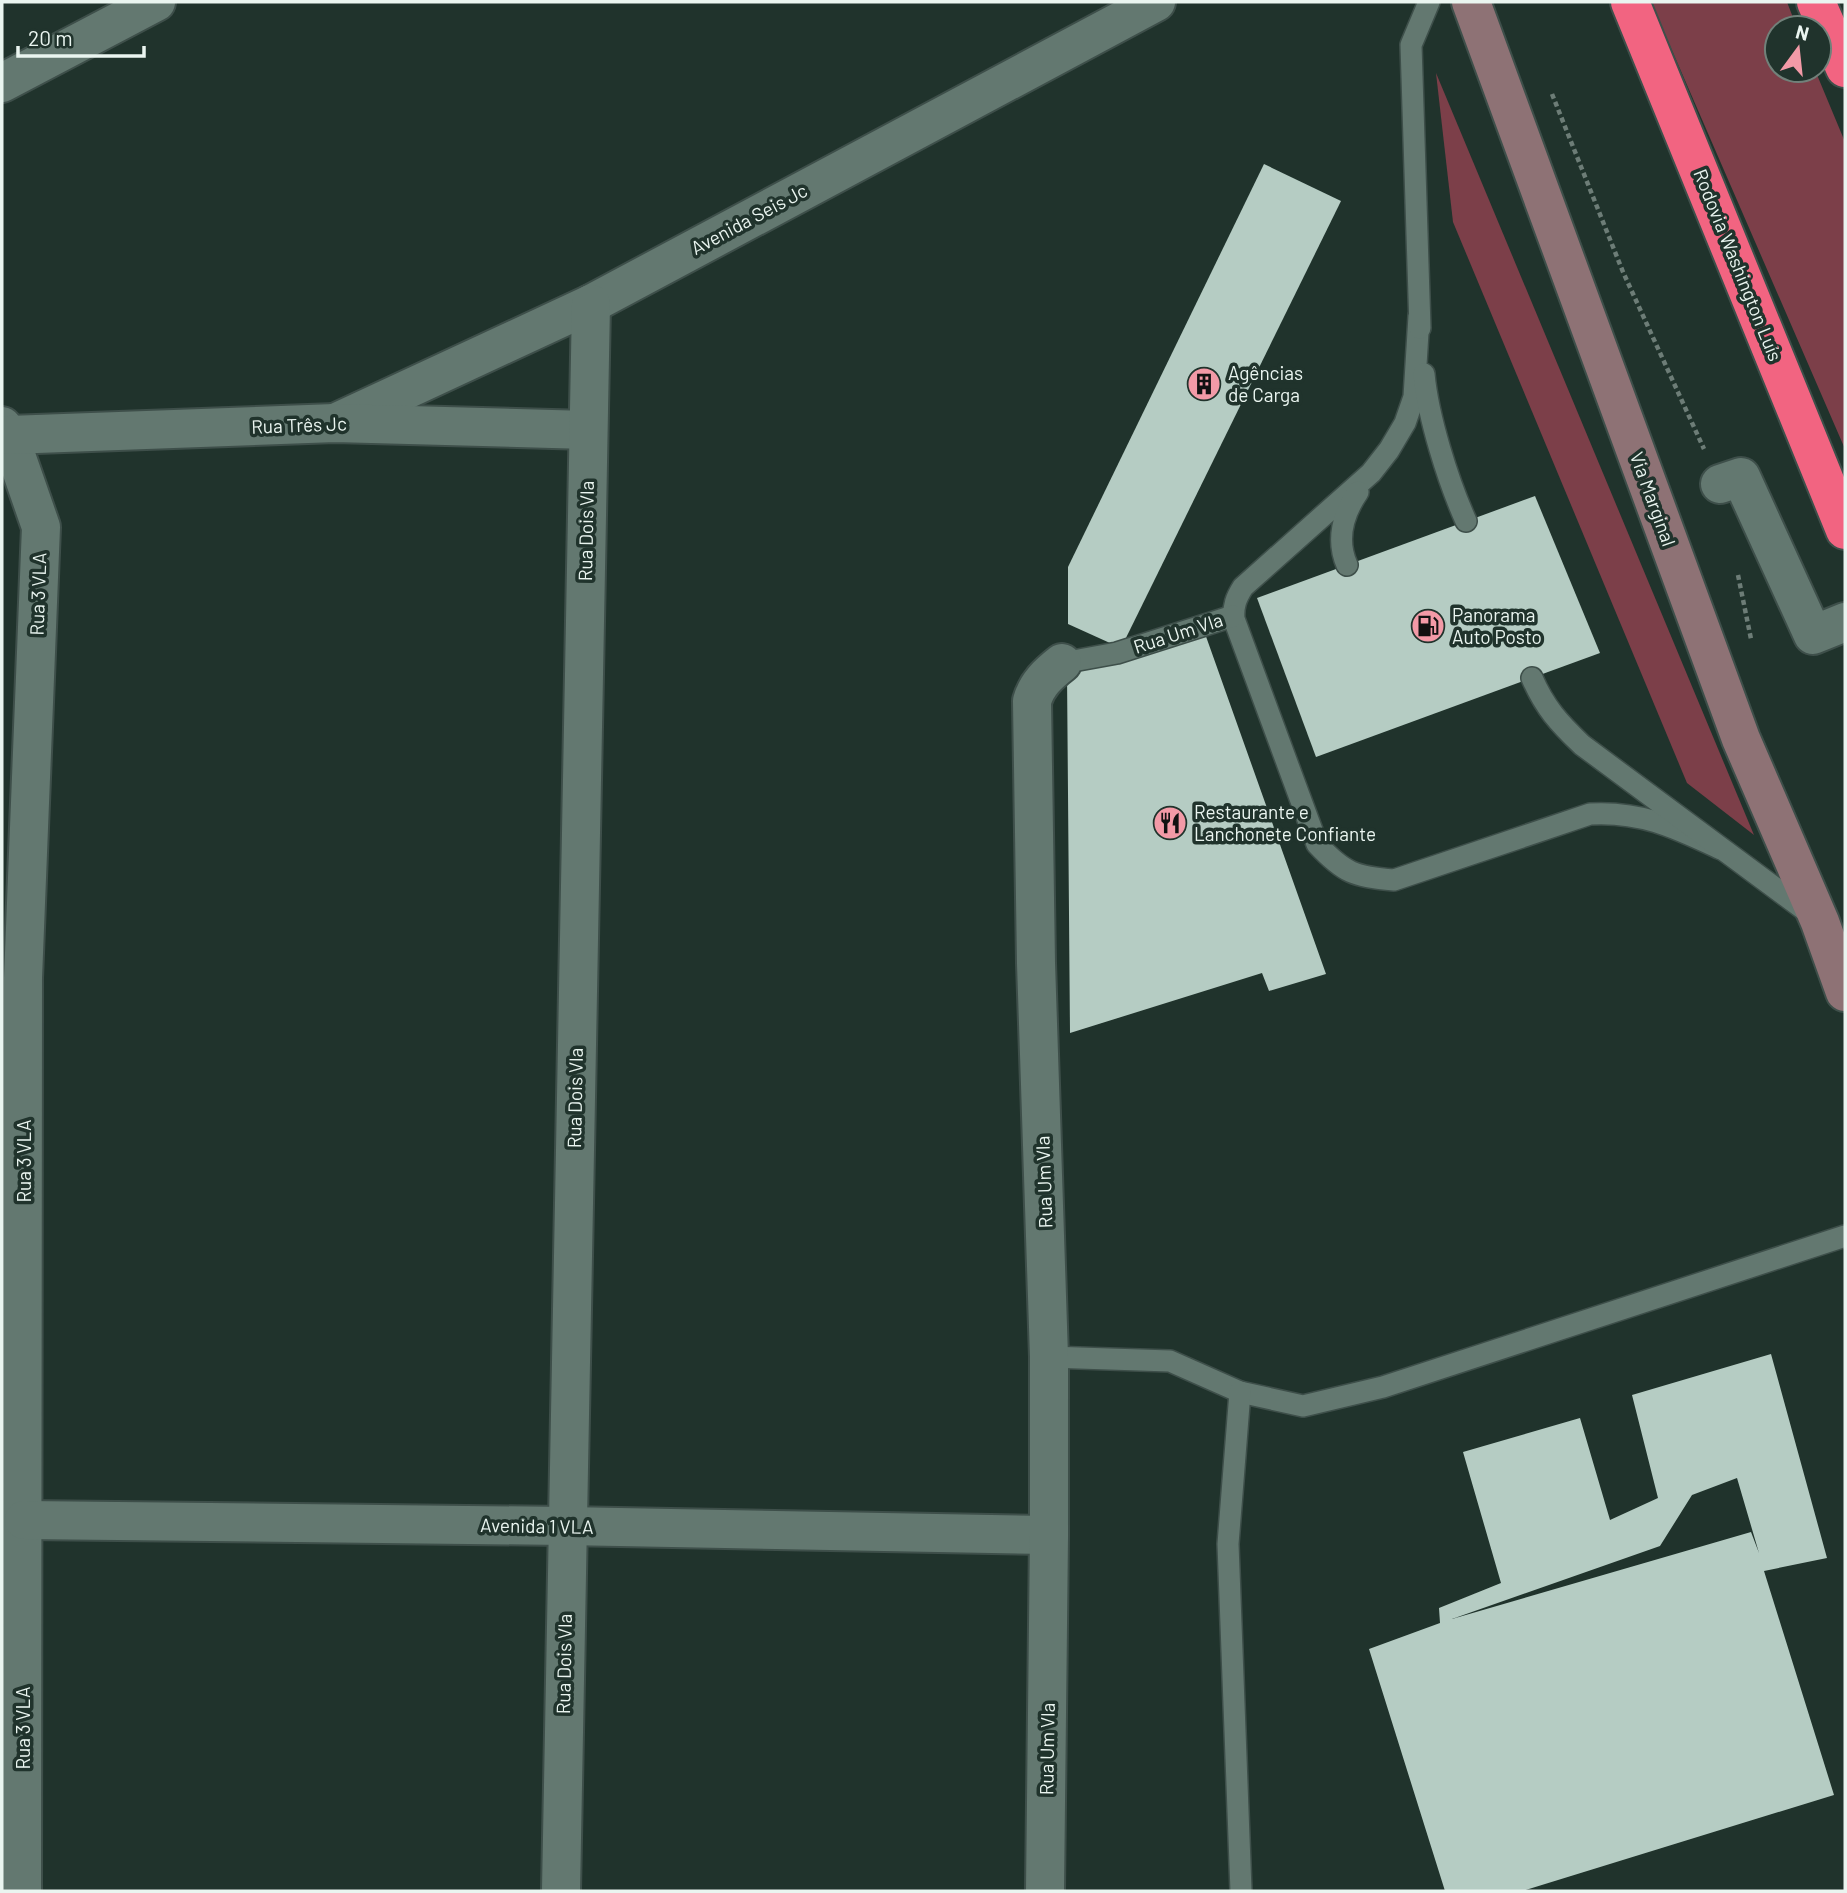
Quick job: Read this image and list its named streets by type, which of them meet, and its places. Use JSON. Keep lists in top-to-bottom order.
{
  "streets": {
    "highway": ["Rodovia Washington Luís"],
    "main road": ["Via Marginal"],
    "street": [
      "Avenida Seis Jc",
      "Rua Três Jc",
      "Rua Dois Vla",
      "Rua 3 VLA",
      "Rua Um Vla",
      "Avenida 1 VLA"
    ]
  },
  "crossings": [
    ["Avenida Seis Jc", "Rua Três Jc"],
    ["Avenida Seis Jc", "Rua Dois Vla"],
    ["Rua Três Jc", "Rua Dois Vla"],
    ["Rua Três Jc", "Rua 3 VLA"],
    ["Rua Dois Vla", "Avenida 1 VLA"],
    ["Rua 3 VLA", "Avenida 1 VLA"],
    ["Rua Um Vla", "Avenida 1 VLA"]
  ],
  "places": {
    "building": ["Agências de Carga"],
    "fuel station": ["Panorama Auto Posto"],
    "restaurant": ["Restaurante e Lanchonete Confiante"]
  },
  "scale_bar": "20 m",
  "north": "top"
}
